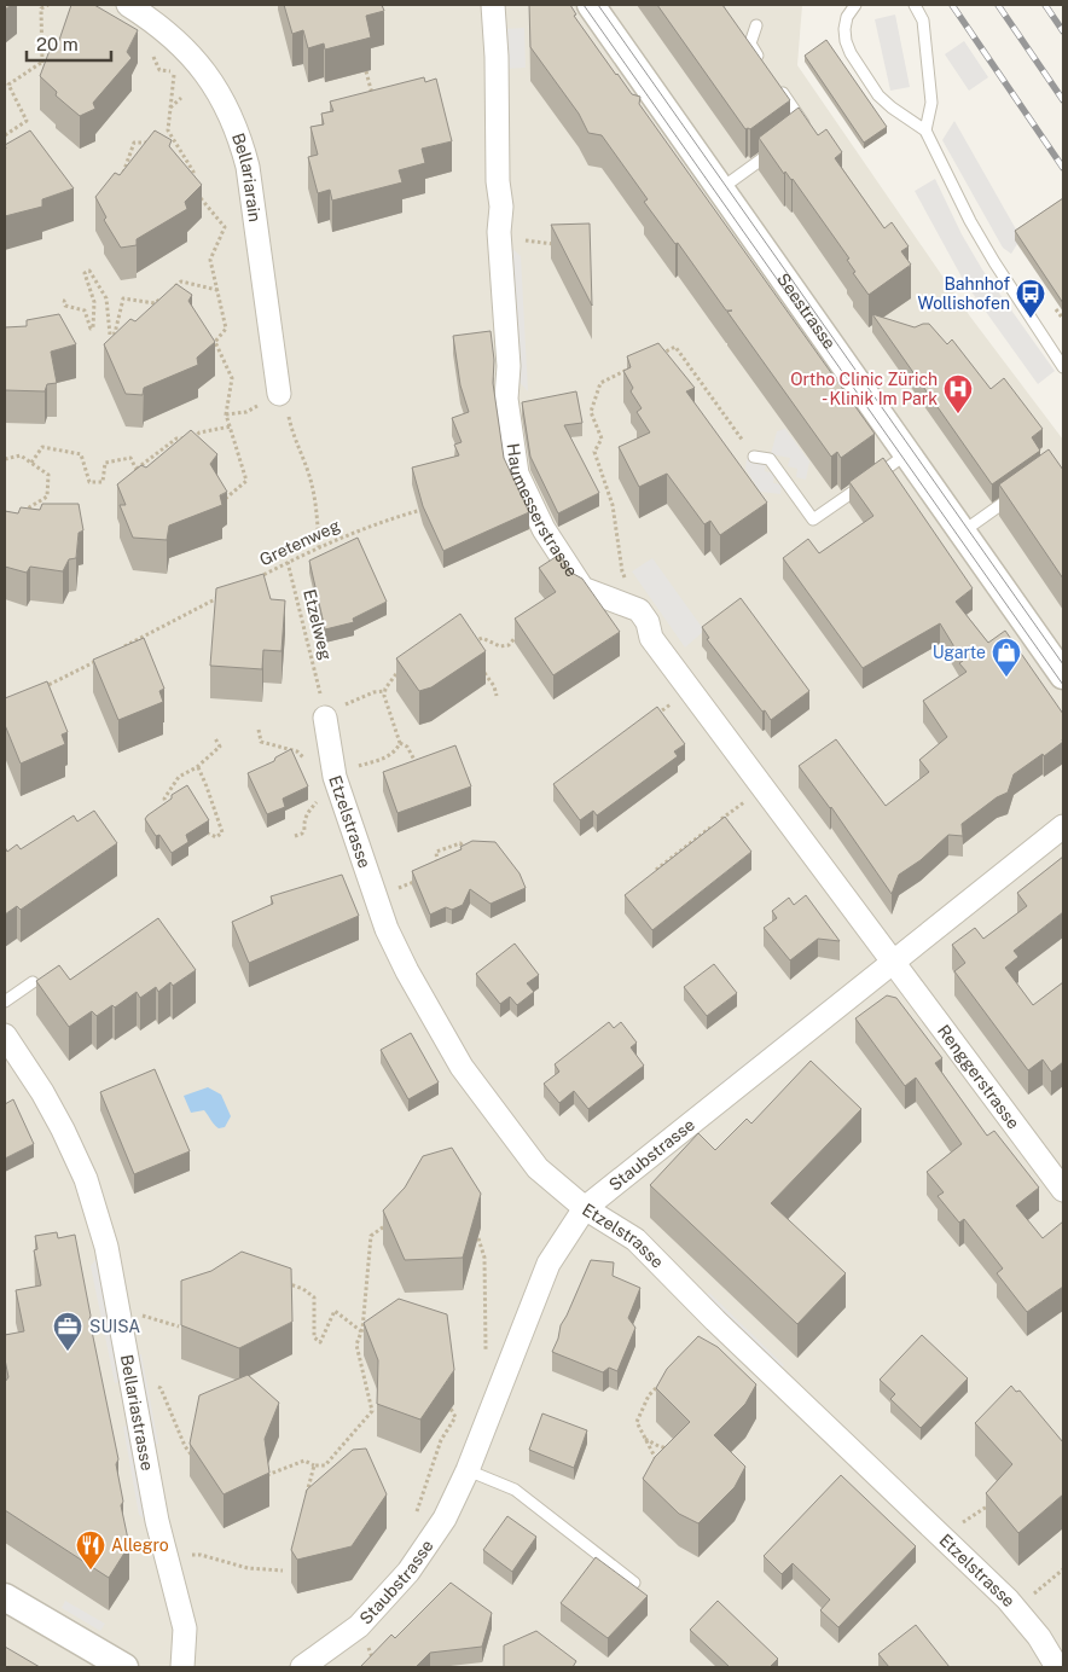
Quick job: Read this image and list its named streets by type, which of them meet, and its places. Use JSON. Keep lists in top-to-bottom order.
{
  "streets": {
    "street": [
      "Bellariarain",
      "Seestrasse",
      "Haumesserstrasse",
      "Etzelstrasse",
      "Renggerstrasse",
      "Staubstrasse",
      "Bellariastrasse"
    ],
    "path": ["Gretenweg", "Etzelweg"]
  },
  "crossings": [
    ["Gretenweg", "Etzelweg"],
    ["Etzelstrasse", "Staubstrasse"],
    ["Renggerstrasse", "Staubstrasse"]
  ],
  "places": {
    "bus stop": ["Bahnhof Wollishofen"],
    "hospital": ["Ortho Clinic Zürich - Klinik Im Park"],
    "shop": ["Ugarte"],
    "office": ["SUISA"],
    "restaurant": ["Allegro"]
  },
  "scale_bar": "20 m"
}
